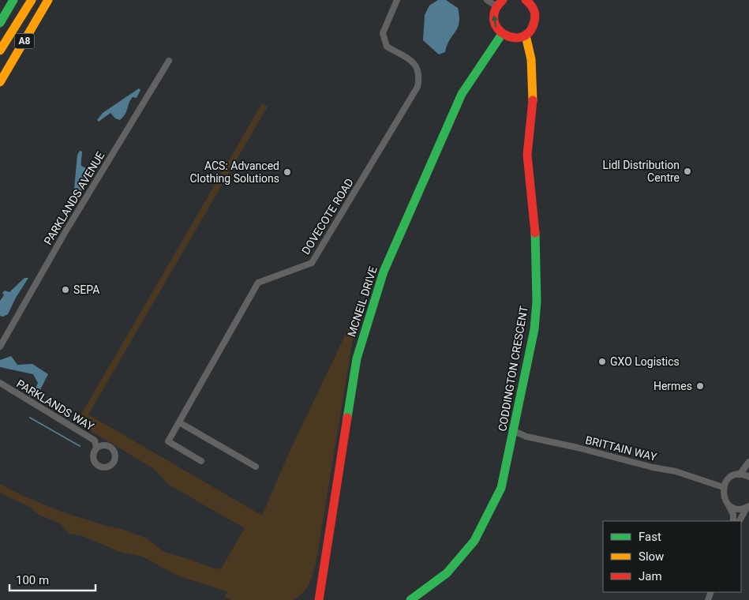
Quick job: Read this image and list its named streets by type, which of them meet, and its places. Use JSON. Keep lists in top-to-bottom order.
{
  "streets": {
    "main road": ["A8", "MCNEIL DRIVE", "CODDINGTON CRESCENT"],
    "street": [
      "PARKLANDS AVENUE",
      "DOVECOTE ROAD",
      "PARKLANDS WAY",
      "BRITTAIN WAY"
    ]
  },
  "crossings": [
    ["CODDINGTON CRESCENT", "BRITTAIN WAY"]
  ],
  "places": [
    "Lidl Distribution Centre",
    "ACS: Advanced Clothing Solutions",
    "SEPA",
    "GXO Logistics",
    "Hermes"
  ],
  "legend": ["Fast", "Slow", "Jam"],
  "scale_bar": "100 m"
}
